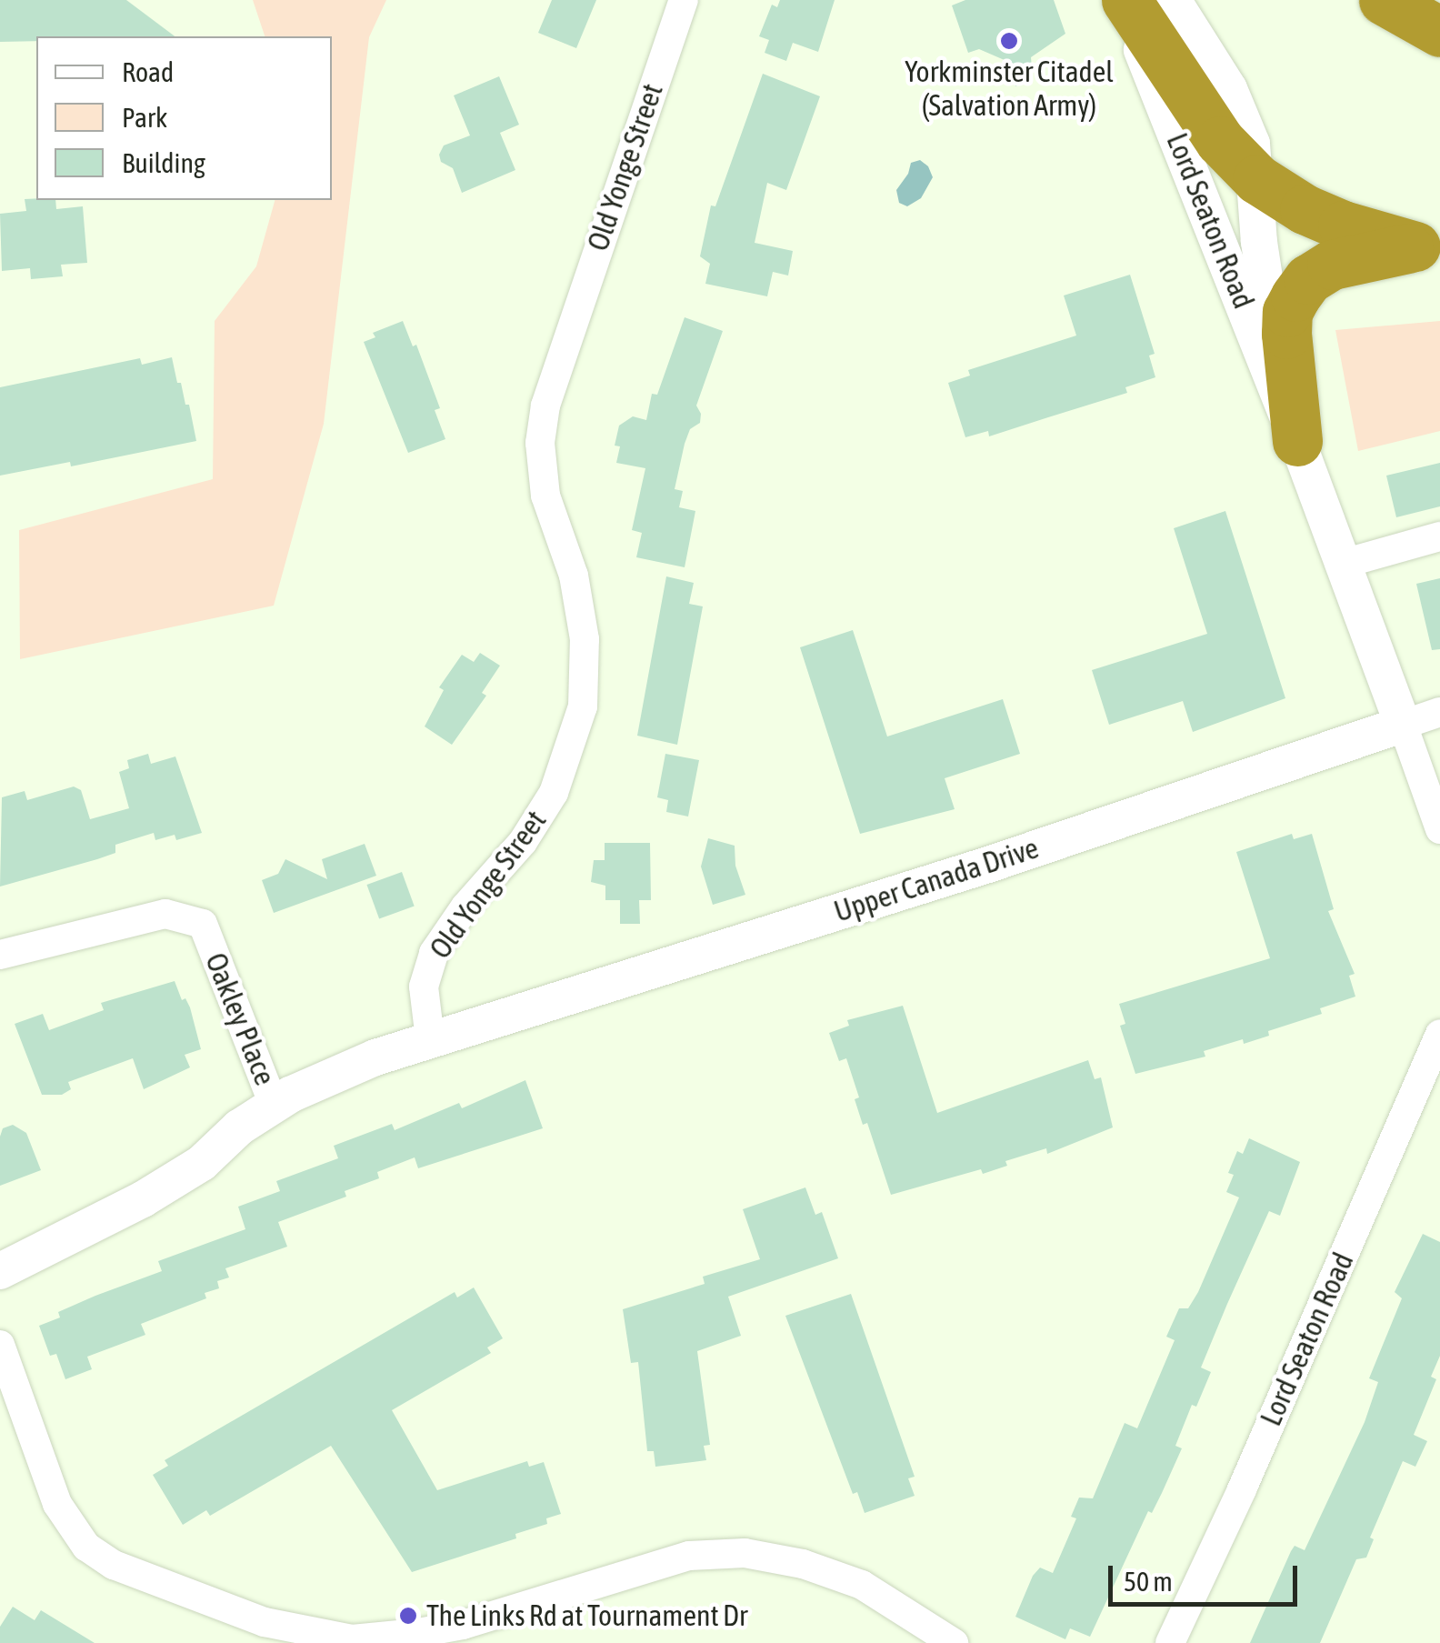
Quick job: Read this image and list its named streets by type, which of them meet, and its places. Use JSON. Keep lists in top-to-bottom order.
{
  "streets": {
    "street": [
      "Old Yonge Street",
      "Lord Seaton Road",
      "Upper Canada Drive",
      "Oakley Place"
    ]
  },
  "crossings": [
    ["Old Yonge Street", "Upper Canada Drive"],
    ["Lord Seaton Road", "Upper Canada Drive"]
  ],
  "places": ["Yorkminster Citadel (Salvation Army)", "The Links Rd at Tournament Dr"],
  "legend": ["Road", "Park", "Building"],
  "scale_bar": "50 m"
}
